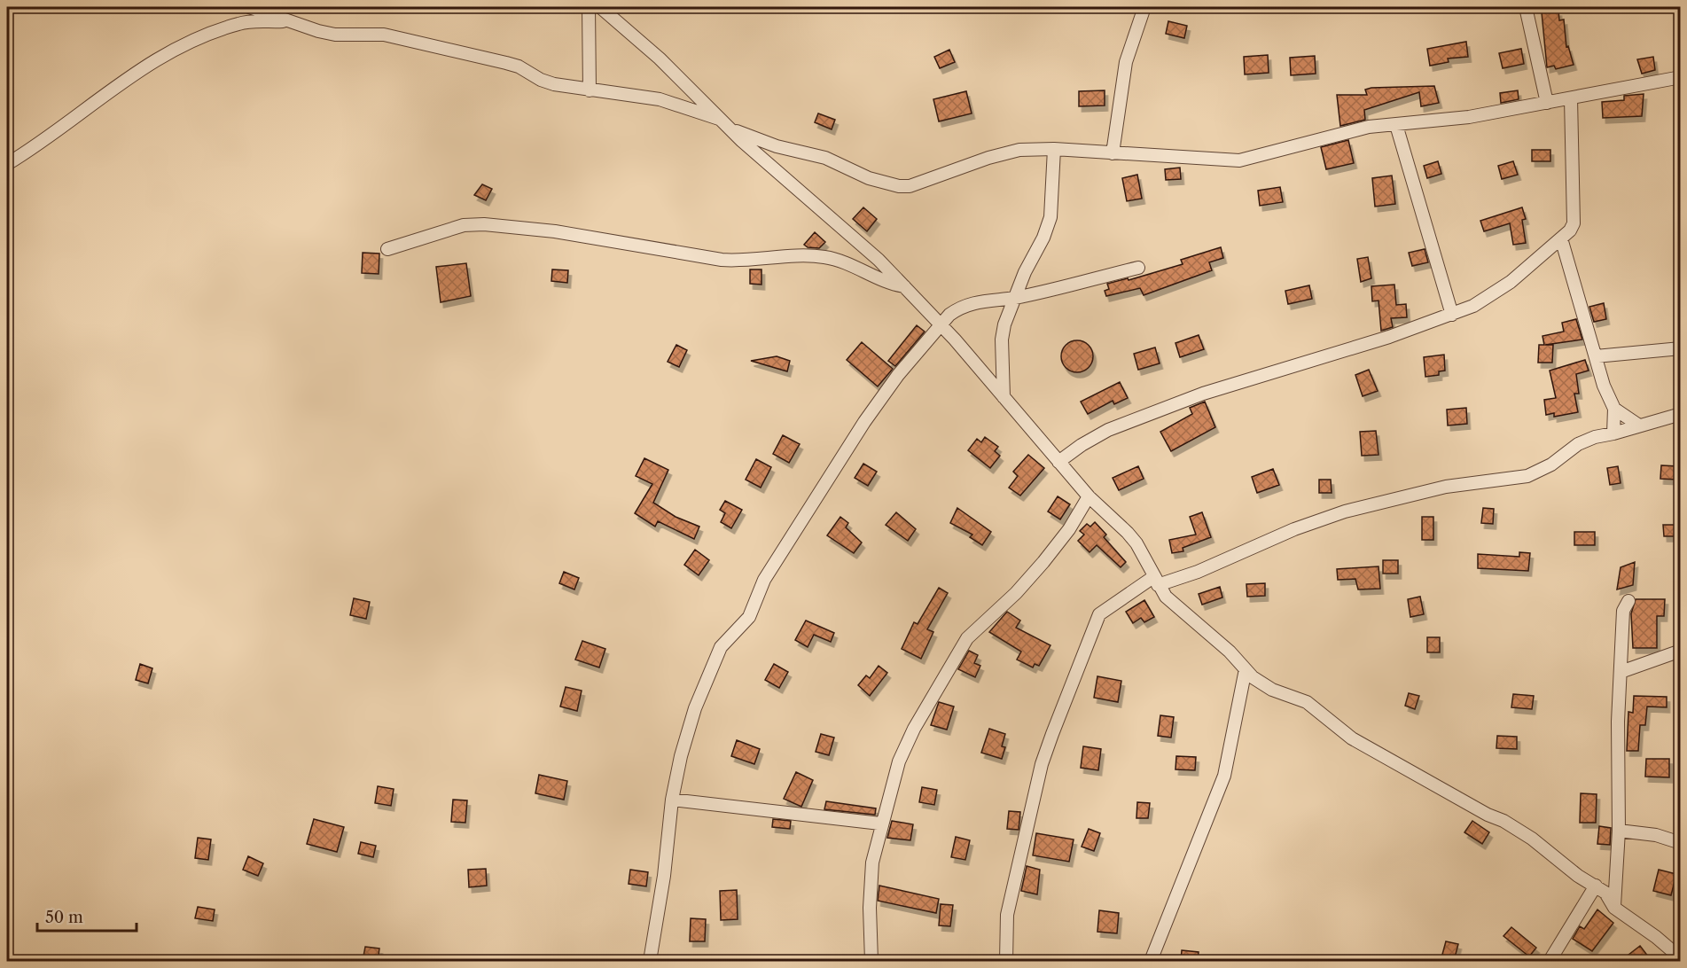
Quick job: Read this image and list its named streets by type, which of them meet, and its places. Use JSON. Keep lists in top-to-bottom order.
{
  "scale_bar": "50 m"
}
